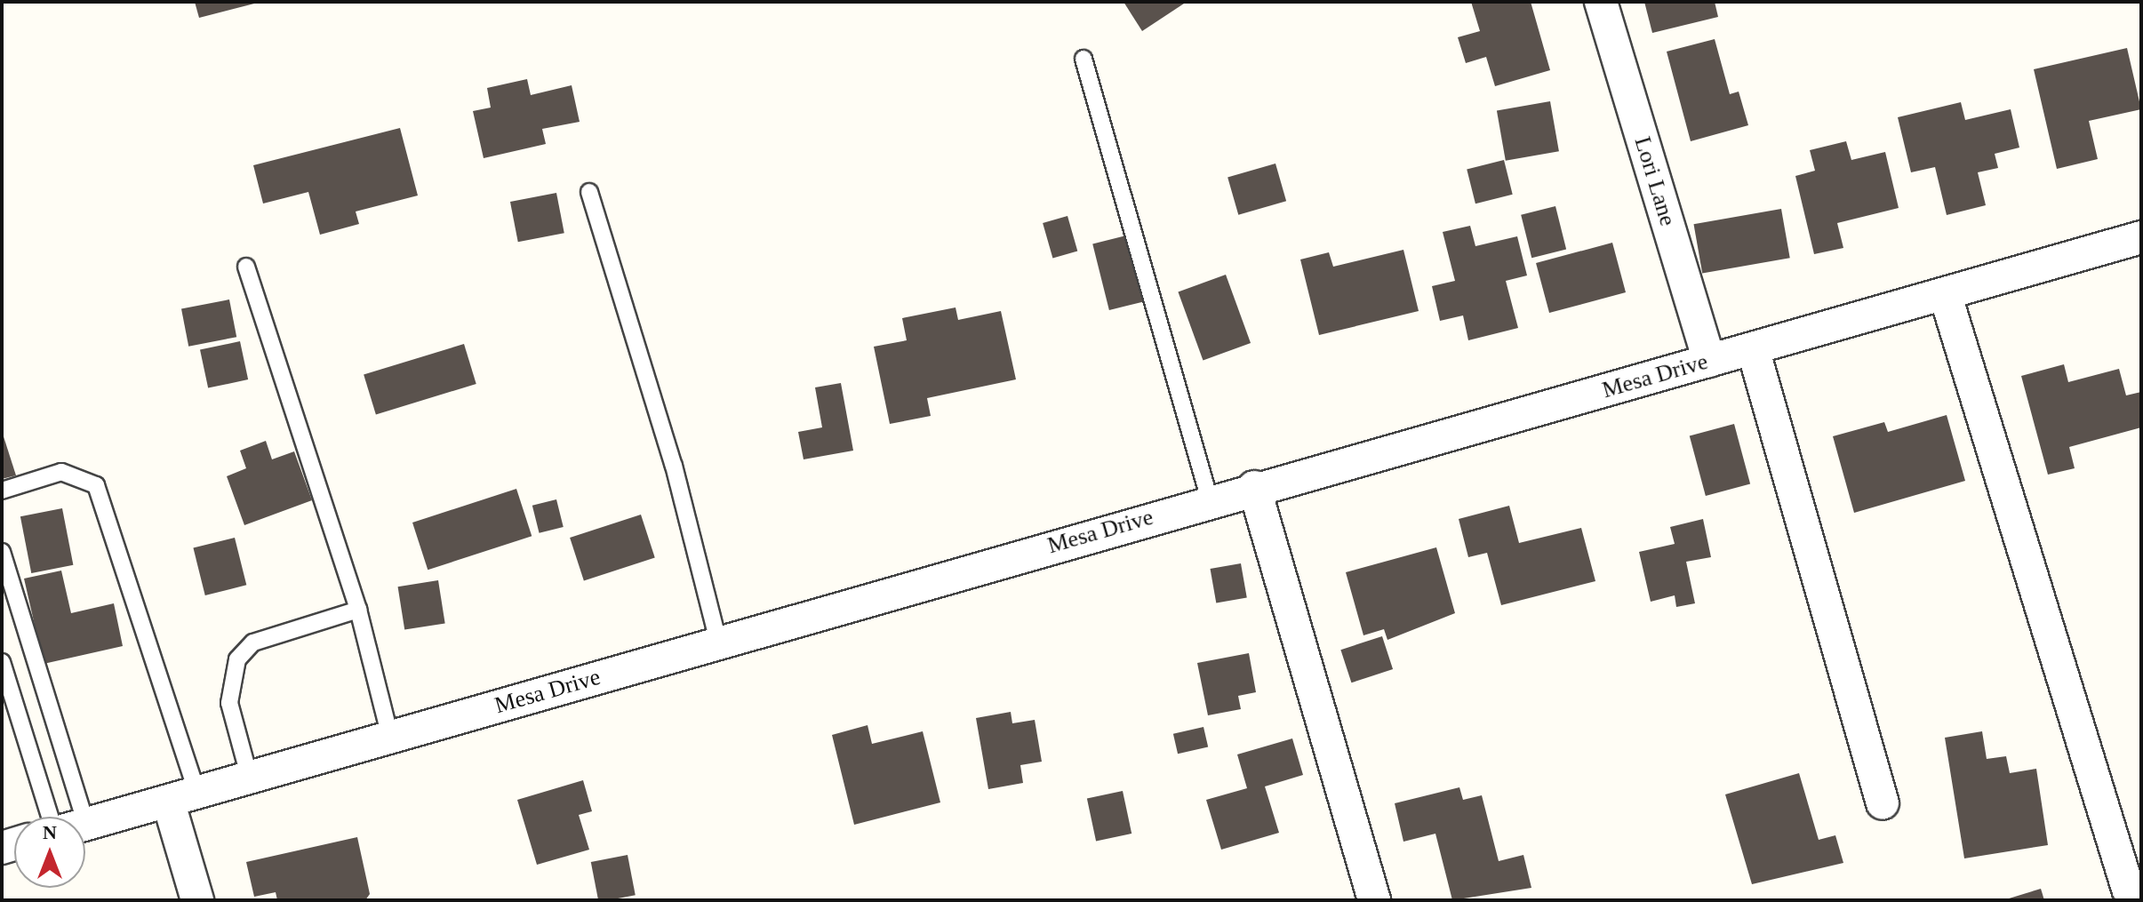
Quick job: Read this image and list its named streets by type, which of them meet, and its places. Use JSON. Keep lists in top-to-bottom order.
{
  "streets": {
    "street": ["Lori Lane", "Mesa Drive"]
  },
  "crossings": [
    ["Lori Lane", "Mesa Drive"]
  ],
  "north": "top"
}
